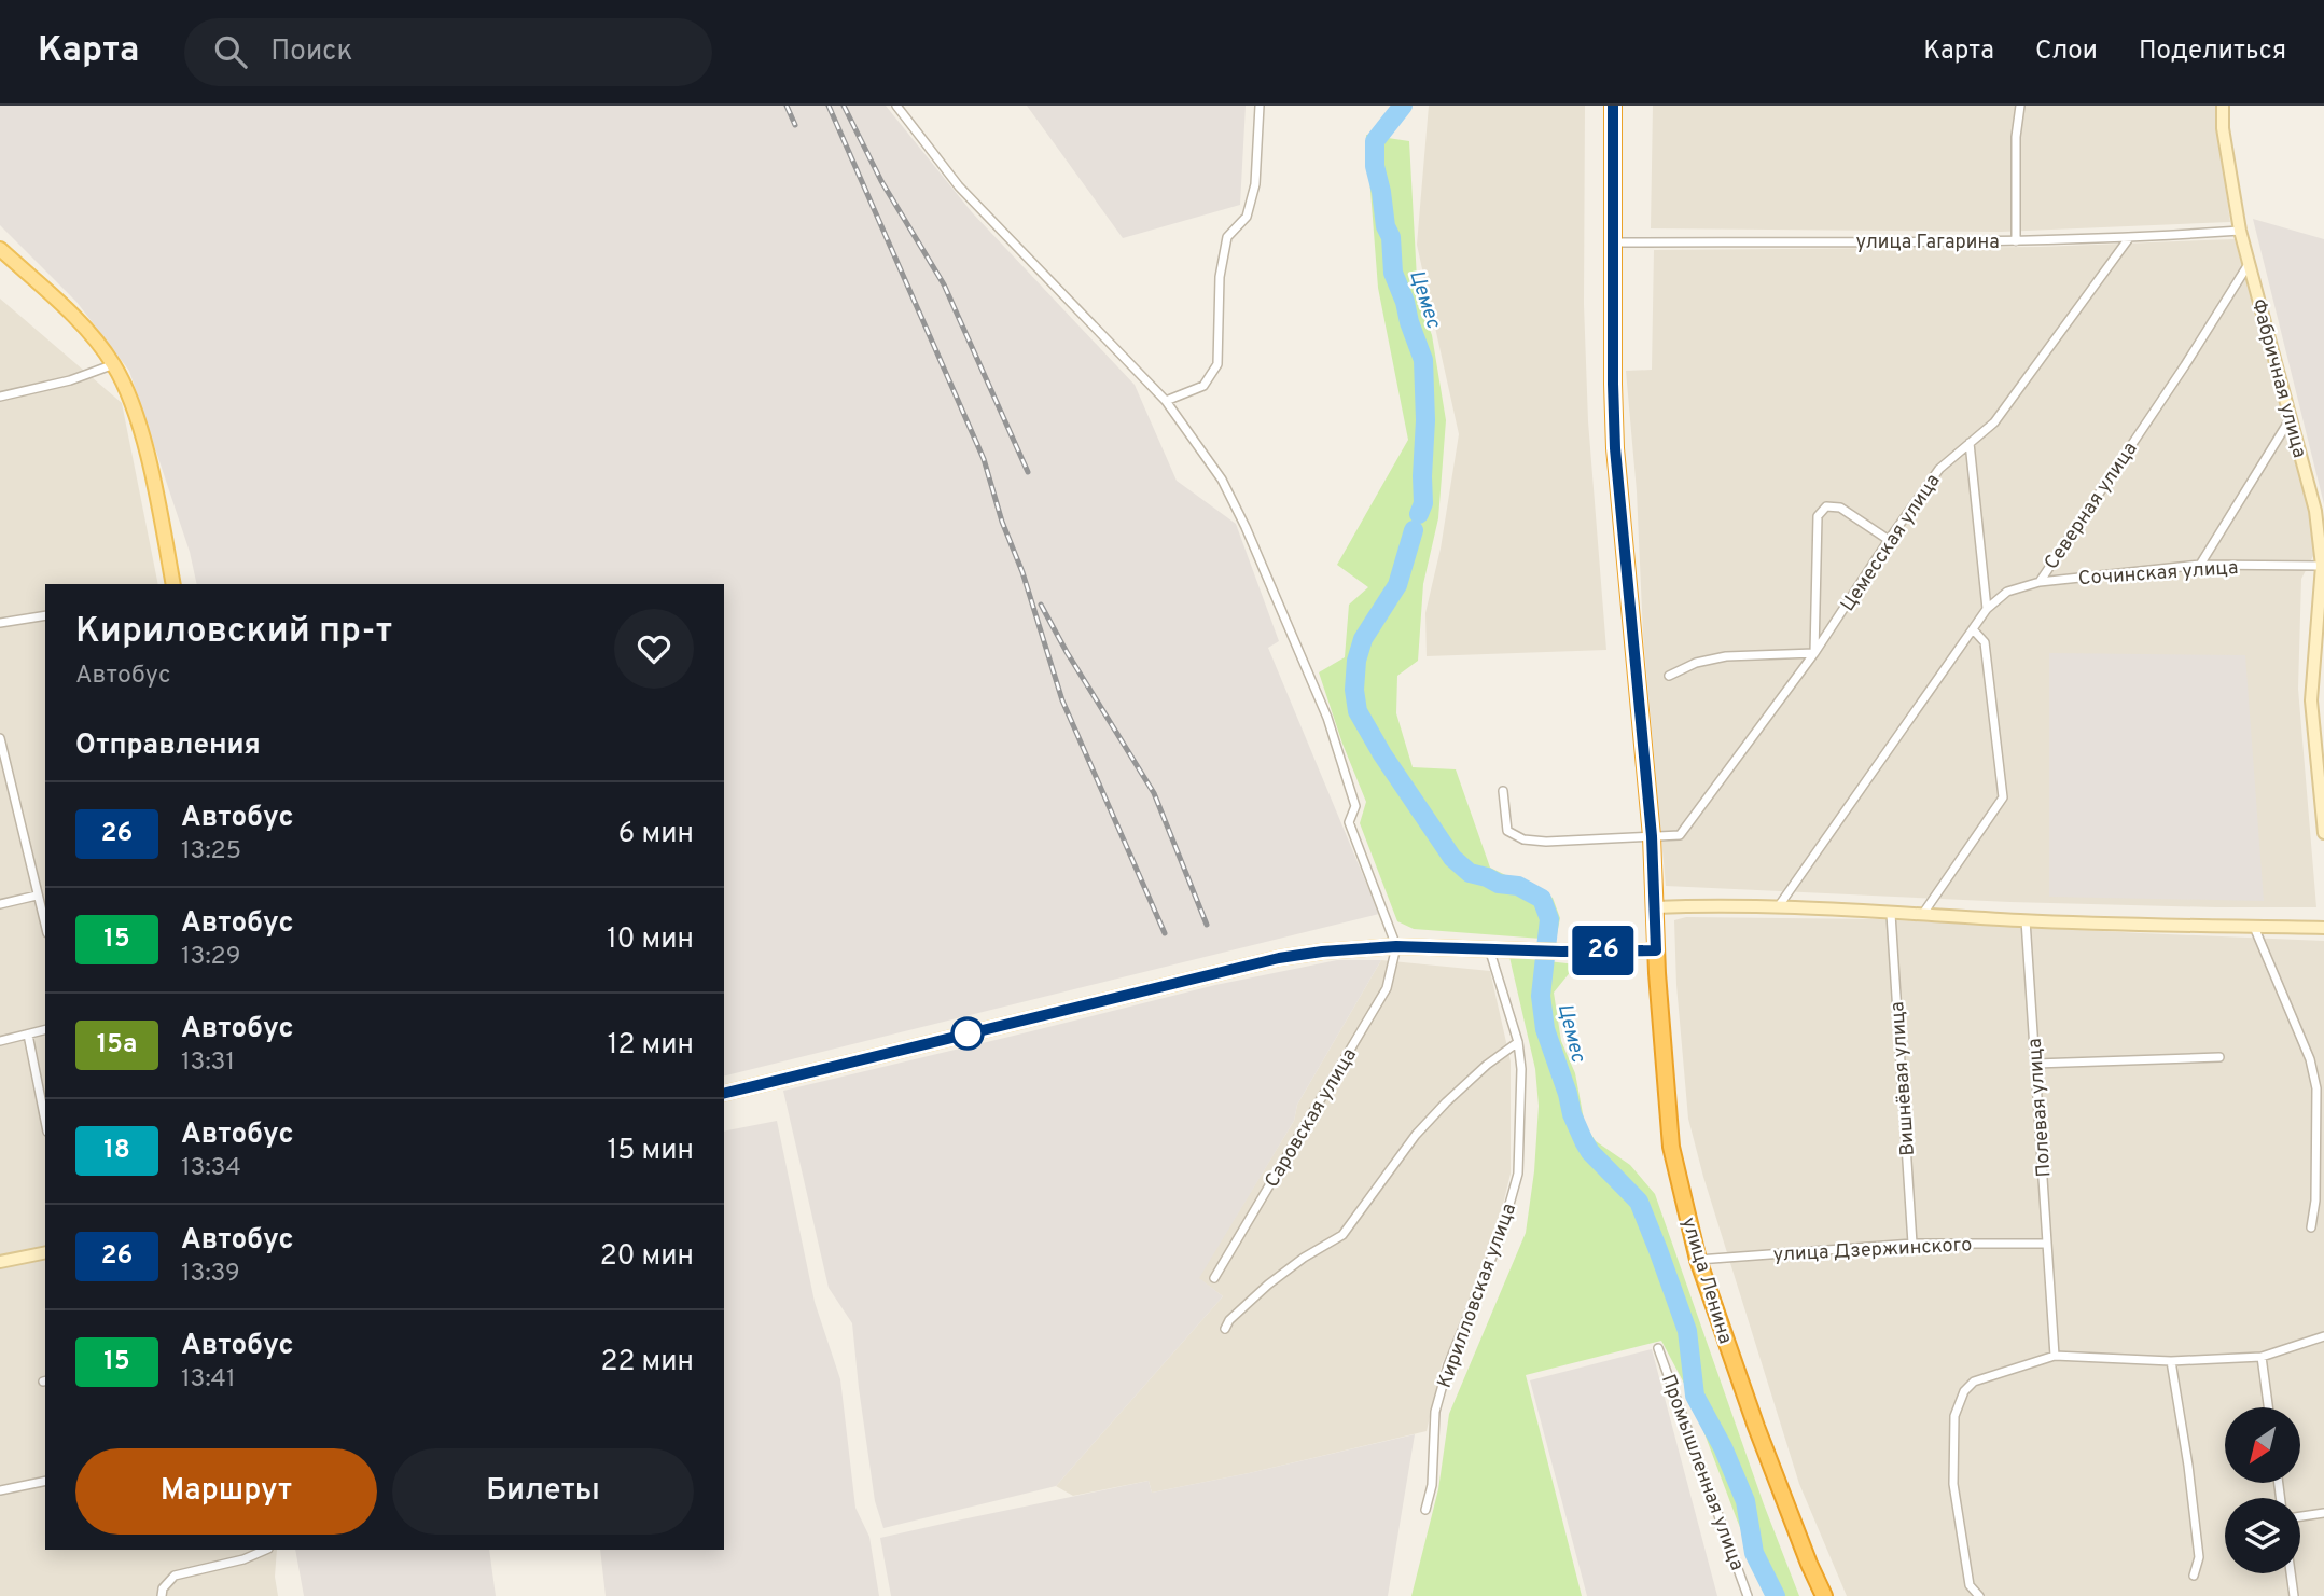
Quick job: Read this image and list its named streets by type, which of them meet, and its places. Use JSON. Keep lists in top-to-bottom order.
{
  "streets": {
    "highway": ["улица Ленина"],
    "street": [
      "улица Гагарина",
      "Фабричная улица",
      "Северная улица",
      "Цемесская улица",
      "Сочинская улица",
      "Вишнёвая улица",
      "Полевая улица",
      "Саровская улица",
      "улица Дзержинского",
      "Кирилловская улица",
      "Промышленная улица"
    ]
  },
  "crossings": [
    ["улица Гагарина", "Фабричная улица"],
    ["улица Гагарина", "Цемесская улица"],
    ["Фабричная улица", "Северная улица"],
    ["Фабричная улица", "Сочинская улица"],
    ["Северная улица", "Сочинская улица"],
    ["Вишнёвая улица", "улица Дзержинского"],
    ["Полевая улица", "улица Дзержинского"],
    ["улица Дзержинского", "улица Ленина"]
  ],
  "water": ["Цемес"],
  "lines": ["bus line 26"],
  "north": "bottom left",
  "page": {
    "header": "Карта",
    "search": "Поиск",
    "nav": ["Карта", "Слои", "Поделиться"],
    "on_map": "26",
    "heading": [
      ["Кириловский пр-т", "Автобус"],
      "Отправления"
    ],
    "list": [
      {
        "mark": "26",
        "name": "Автобус",
        "note": "13:25",
        "value": "6 мин"
      },
      {
        "mark": "15",
        "name": "Автобус",
        "note": "13:29",
        "value": "10 мин"
      },
      {
        "mark": "15а",
        "name": "Автобус",
        "note": "13:31",
        "value": "12 мин"
      },
      {
        "mark": "18",
        "name": "Автобус",
        "note": "13:34",
        "value": "15 мин"
      },
      {
        "mark": "26",
        "name": "Автобус",
        "note": "13:39",
        "value": "20 мин"
      },
      {
        "mark": "15",
        "name": "Автобус",
        "note": "13:41",
        "value": "22 мин"
      }
    ],
    "buttons": ["Маршрут", "Билеты"]
  }
}
